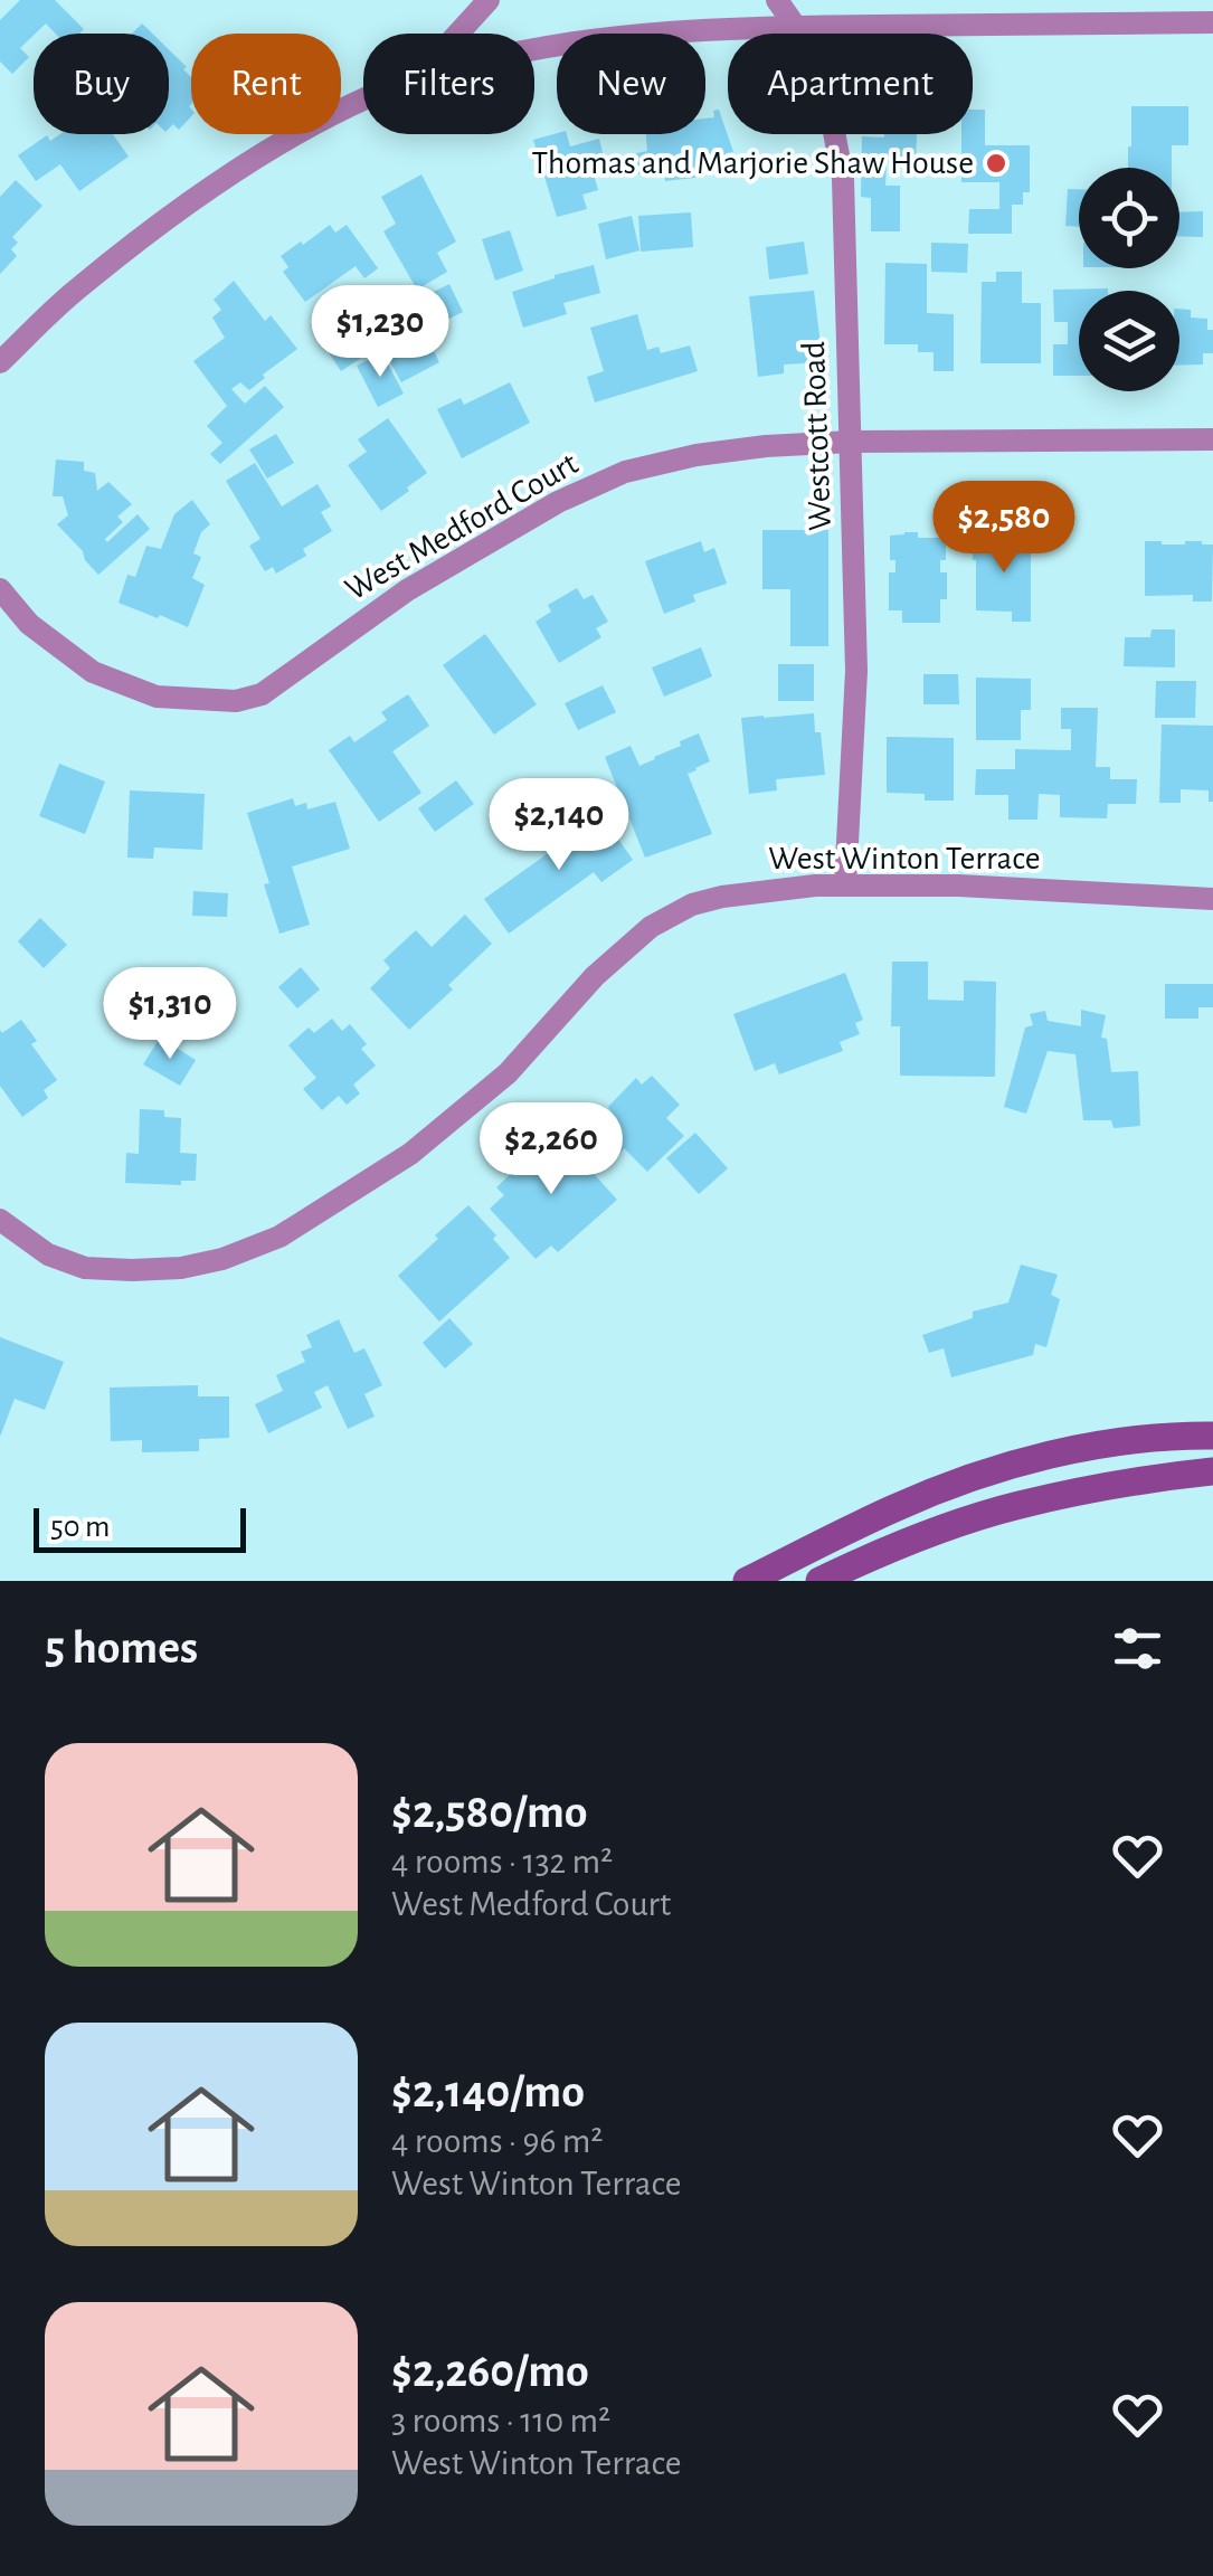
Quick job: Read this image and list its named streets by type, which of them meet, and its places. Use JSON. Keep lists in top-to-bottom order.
{
  "streets": {
    "street": ["Westcott Road", "West Medford Court", "West Winton Terrace"]
  },
  "crossings": [
    ["Westcott Road", "West Medford Court"],
    ["Westcott Road", "West Winton Terrace"]
  ],
  "places": ["Thomas and Marjorie Shaw House"],
  "scale_bar": "50 m",
  "page": {
    "chip": [
      "Buy",
      "Rent",
      "Filters",
      "New",
      "Apartment"
    ],
    "price": [
      "$1,230",
      "$2,580",
      "$2,140",
      "$1,310",
      "$2,260"
    ],
    "scale": "50 m",
    "heading": "5 homes",
    "list": [
      {
        "name": "$2,580/mo",
        "note": "4 rooms · 132 m² · West Medford Court"
      },
      {
        "name": "$2,140/mo",
        "note": "4 rooms · 96 m² · West Winton Terrace"
      },
      {
        "name": "$2,260/mo",
        "note": "3 rooms · 110 m² · West Winton Terrace"
      }
    ]
  }
}
